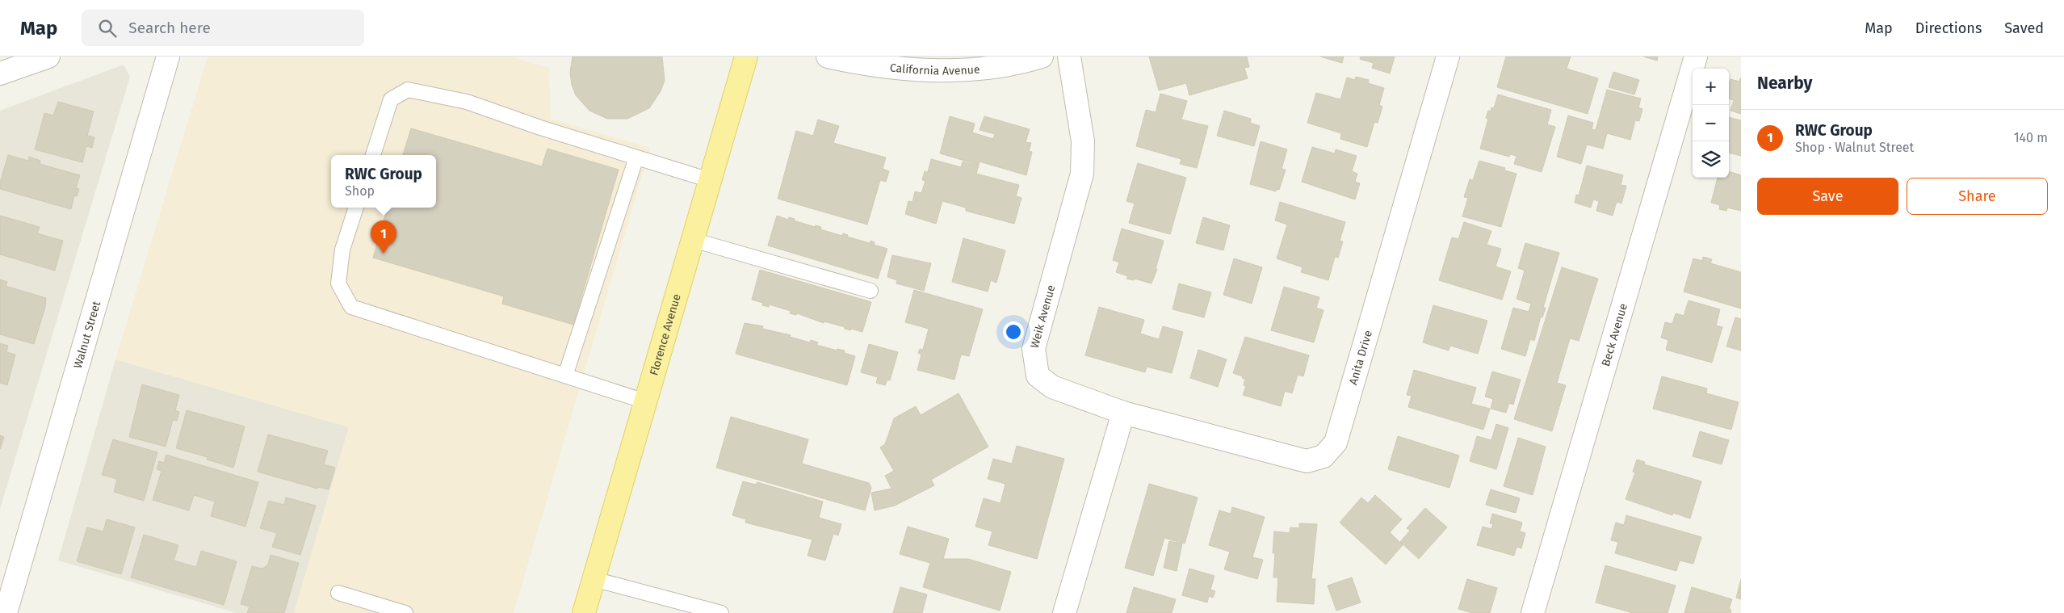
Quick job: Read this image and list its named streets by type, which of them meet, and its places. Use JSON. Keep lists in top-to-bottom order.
{
  "streets": {
    "main road": ["Florence Avenue"],
    "street": [
      "California Avenue",
      "Weik Avenue",
      "Walnut Street",
      "Beck Avenue",
      "Anita Drive"
    ]
  },
  "crossings": [
    ["Weik Avenue", "Anita Drive"]
  ],
  "page": {
    "header": "Map",
    "search": "Search here",
    "nav": ["Map", "Directions", "Saved"],
    "heading": "Nearby",
    "map_buttons": ["+", "−"],
    "list": [
      {
        "mark": "1",
        "name": "RWC Group",
        "note": "Shop · Walnut Street",
        "value": "140 m"
      }
    ],
    "popup": ["RWC Group", "Shop"],
    "buttons": ["Save", "Share"],
    "pins": "1"
  }
}
